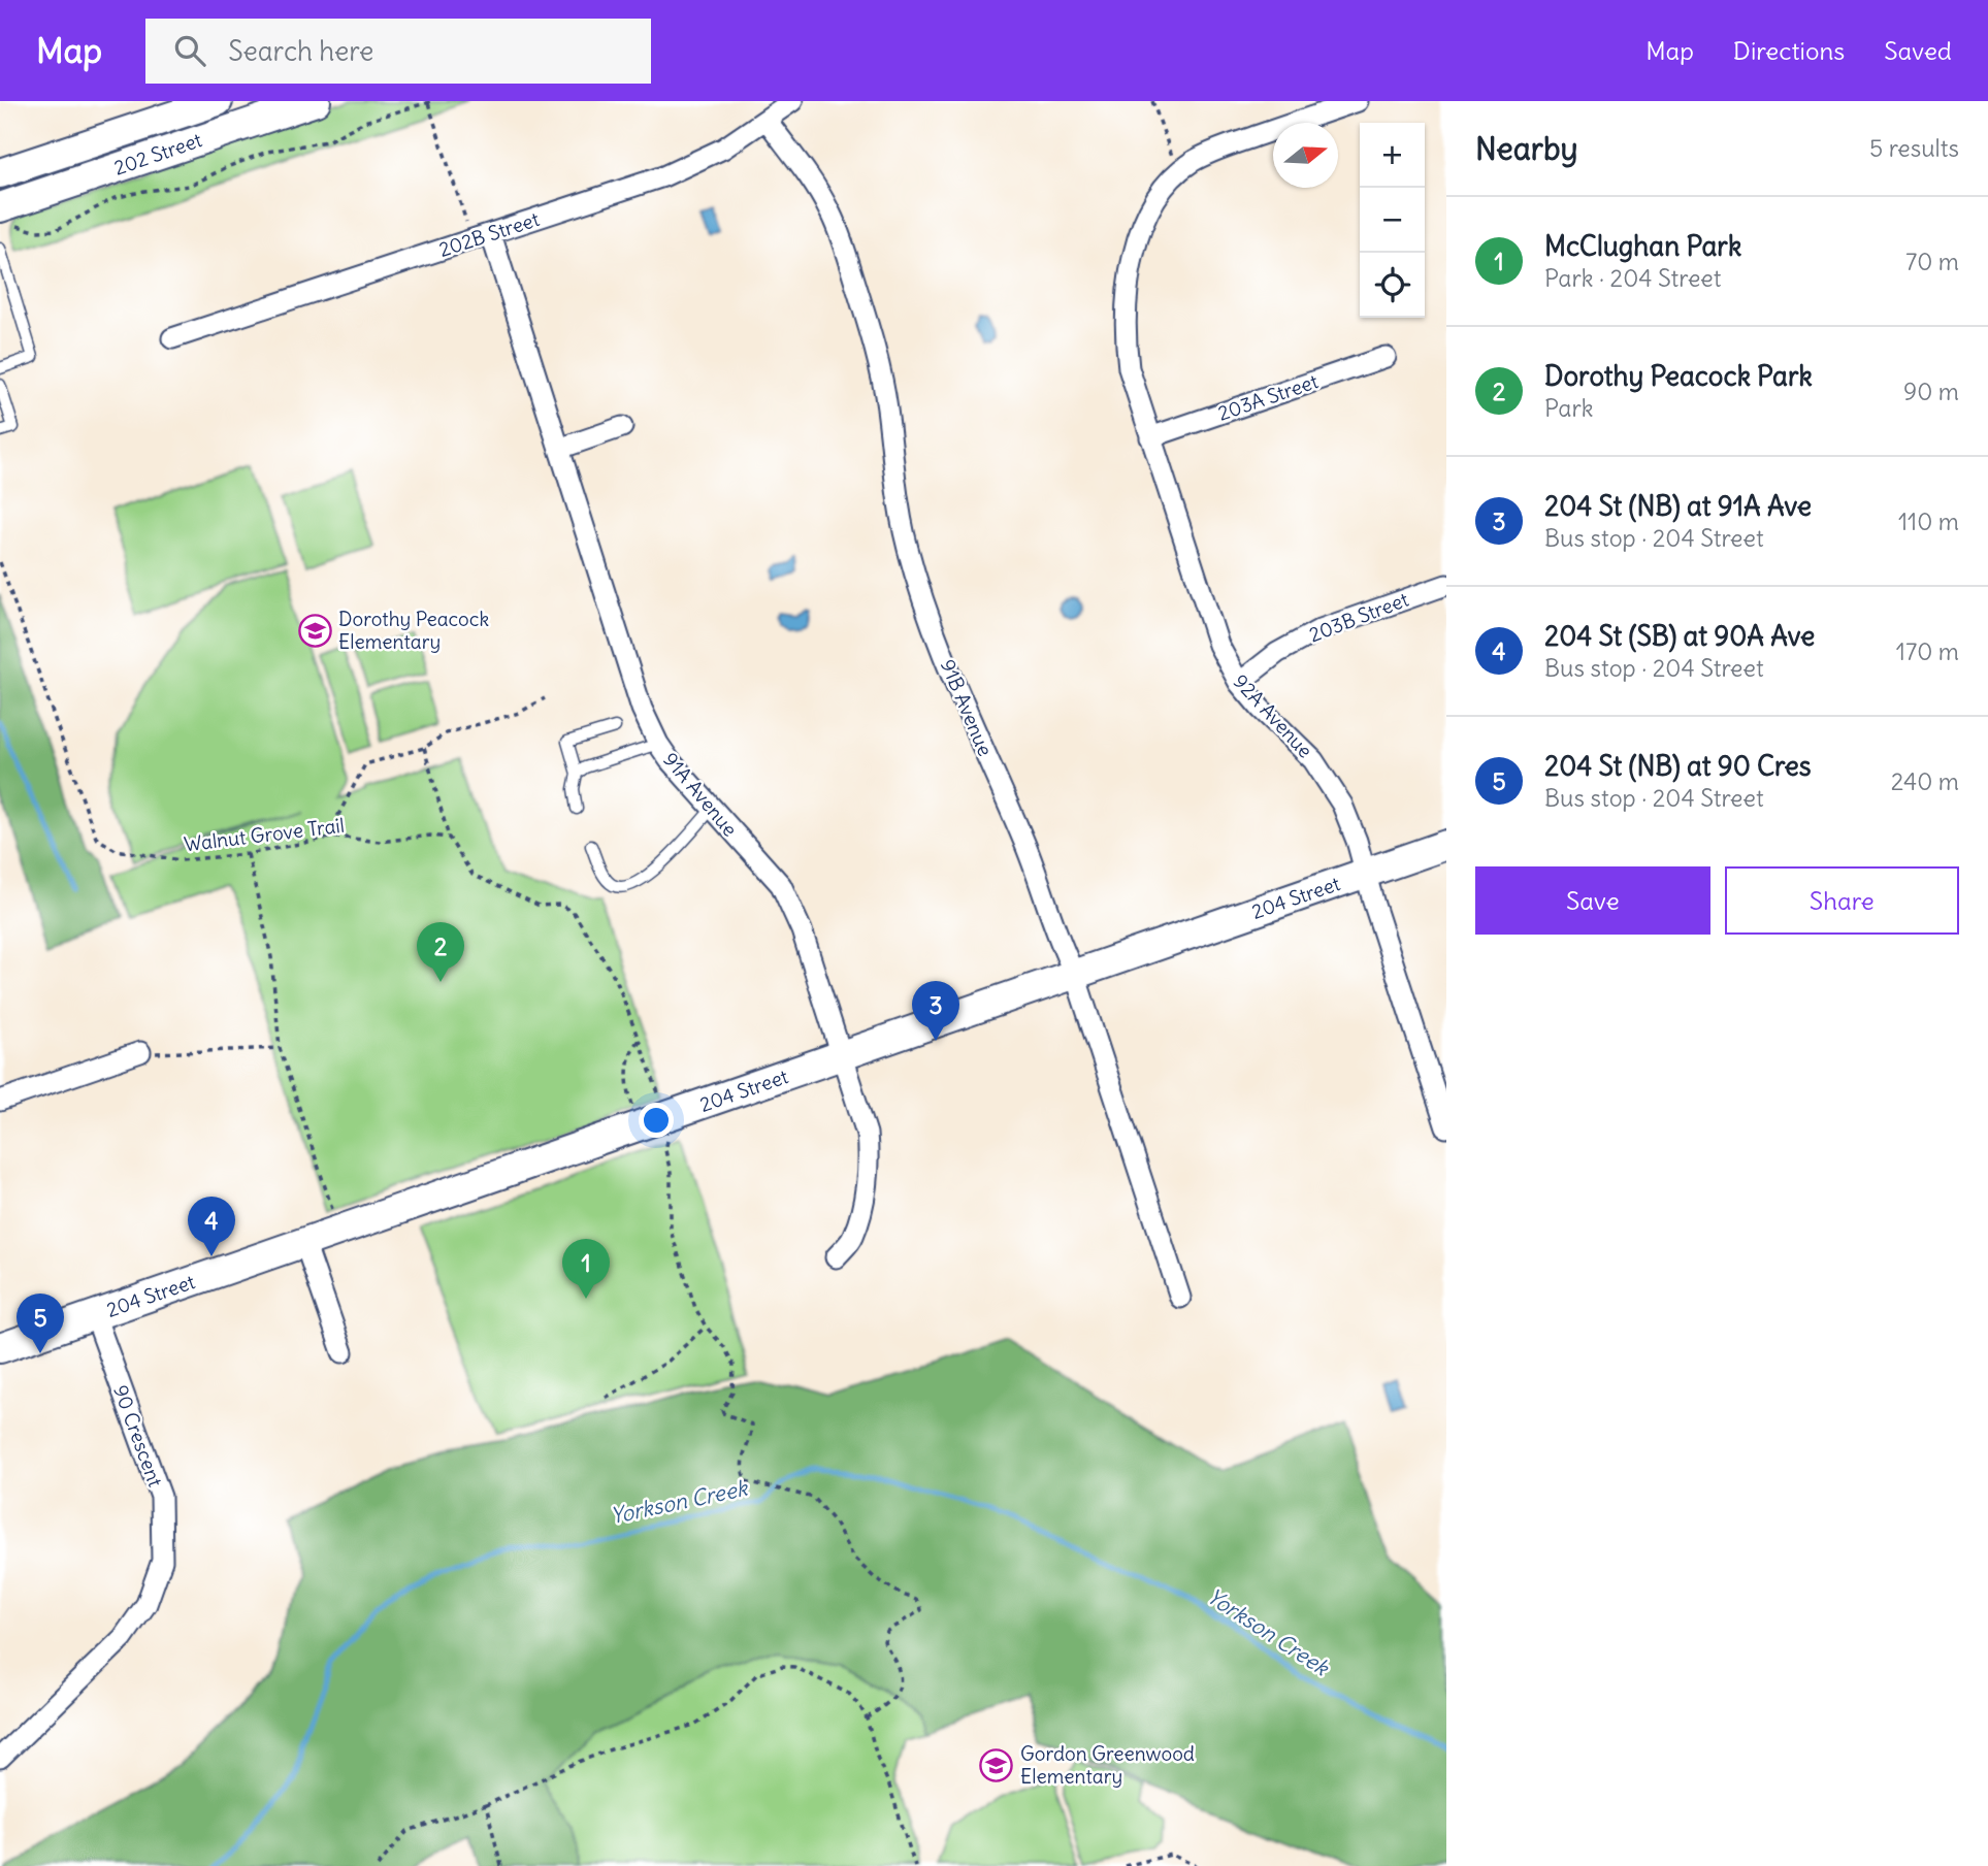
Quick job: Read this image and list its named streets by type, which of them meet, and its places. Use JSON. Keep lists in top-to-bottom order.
{
  "streets": {
    "street": [
      "202 Street",
      "202B Street",
      "203A Street",
      "203B Street",
      "91B Avenue",
      "92A Avenue",
      "91A Avenue",
      "204 Street",
      "90 Crescent"
    ],
    "path": ["Walnut Grove Trail"]
  },
  "crossings": [
    ["202B Street", "91B Avenue"],
    ["202B Street", "91A Avenue"],
    ["203A Street", "92A Avenue"],
    ["203B Street", "92A Avenue"],
    ["91B Avenue", "204 Street"],
    ["92A Avenue", "204 Street"],
    ["91A Avenue", "204 Street"],
    ["204 Street", "90 Crescent"]
  ],
  "water": ["Yorkson Creek"],
  "places": {
    "school or university": ["Dorothy Peacock Elementary", "Gordon Greenwood Elementary"]
  },
  "north": "right",
  "page": {
    "header": "Map",
    "search": "Search here",
    "nav": ["Map", "Directions", "Saved"],
    "heading": ["Nearby", "5 results"],
    "map_buttons": ["+", "−"],
    "list": [
      {
        "mark": "1",
        "name": "McClughan Park",
        "note": "Park · 204 Street",
        "value": "70 m"
      },
      {
        "mark": "2",
        "name": "Dorothy Peacock Park",
        "note": "Park",
        "value": "90 m"
      },
      {
        "mark": "3",
        "name": "204 St (NB) at 91A Ave",
        "note": "Bus stop · 204 Street",
        "value": "110 m"
      },
      {
        "mark": "4",
        "name": "204 St (SB) at 90A Ave",
        "note": "Bus stop · 204 Street",
        "value": "170 m"
      },
      {
        "mark": "5",
        "name": "204 St (NB) at 90 Cres",
        "note": "Bus stop · 204 Street",
        "value": "240 m"
      }
    ],
    "buttons": ["Save", "Share"],
    "pins": [
      "2",
      "3",
      "4",
      "1",
      "5"
    ]
  }
}
